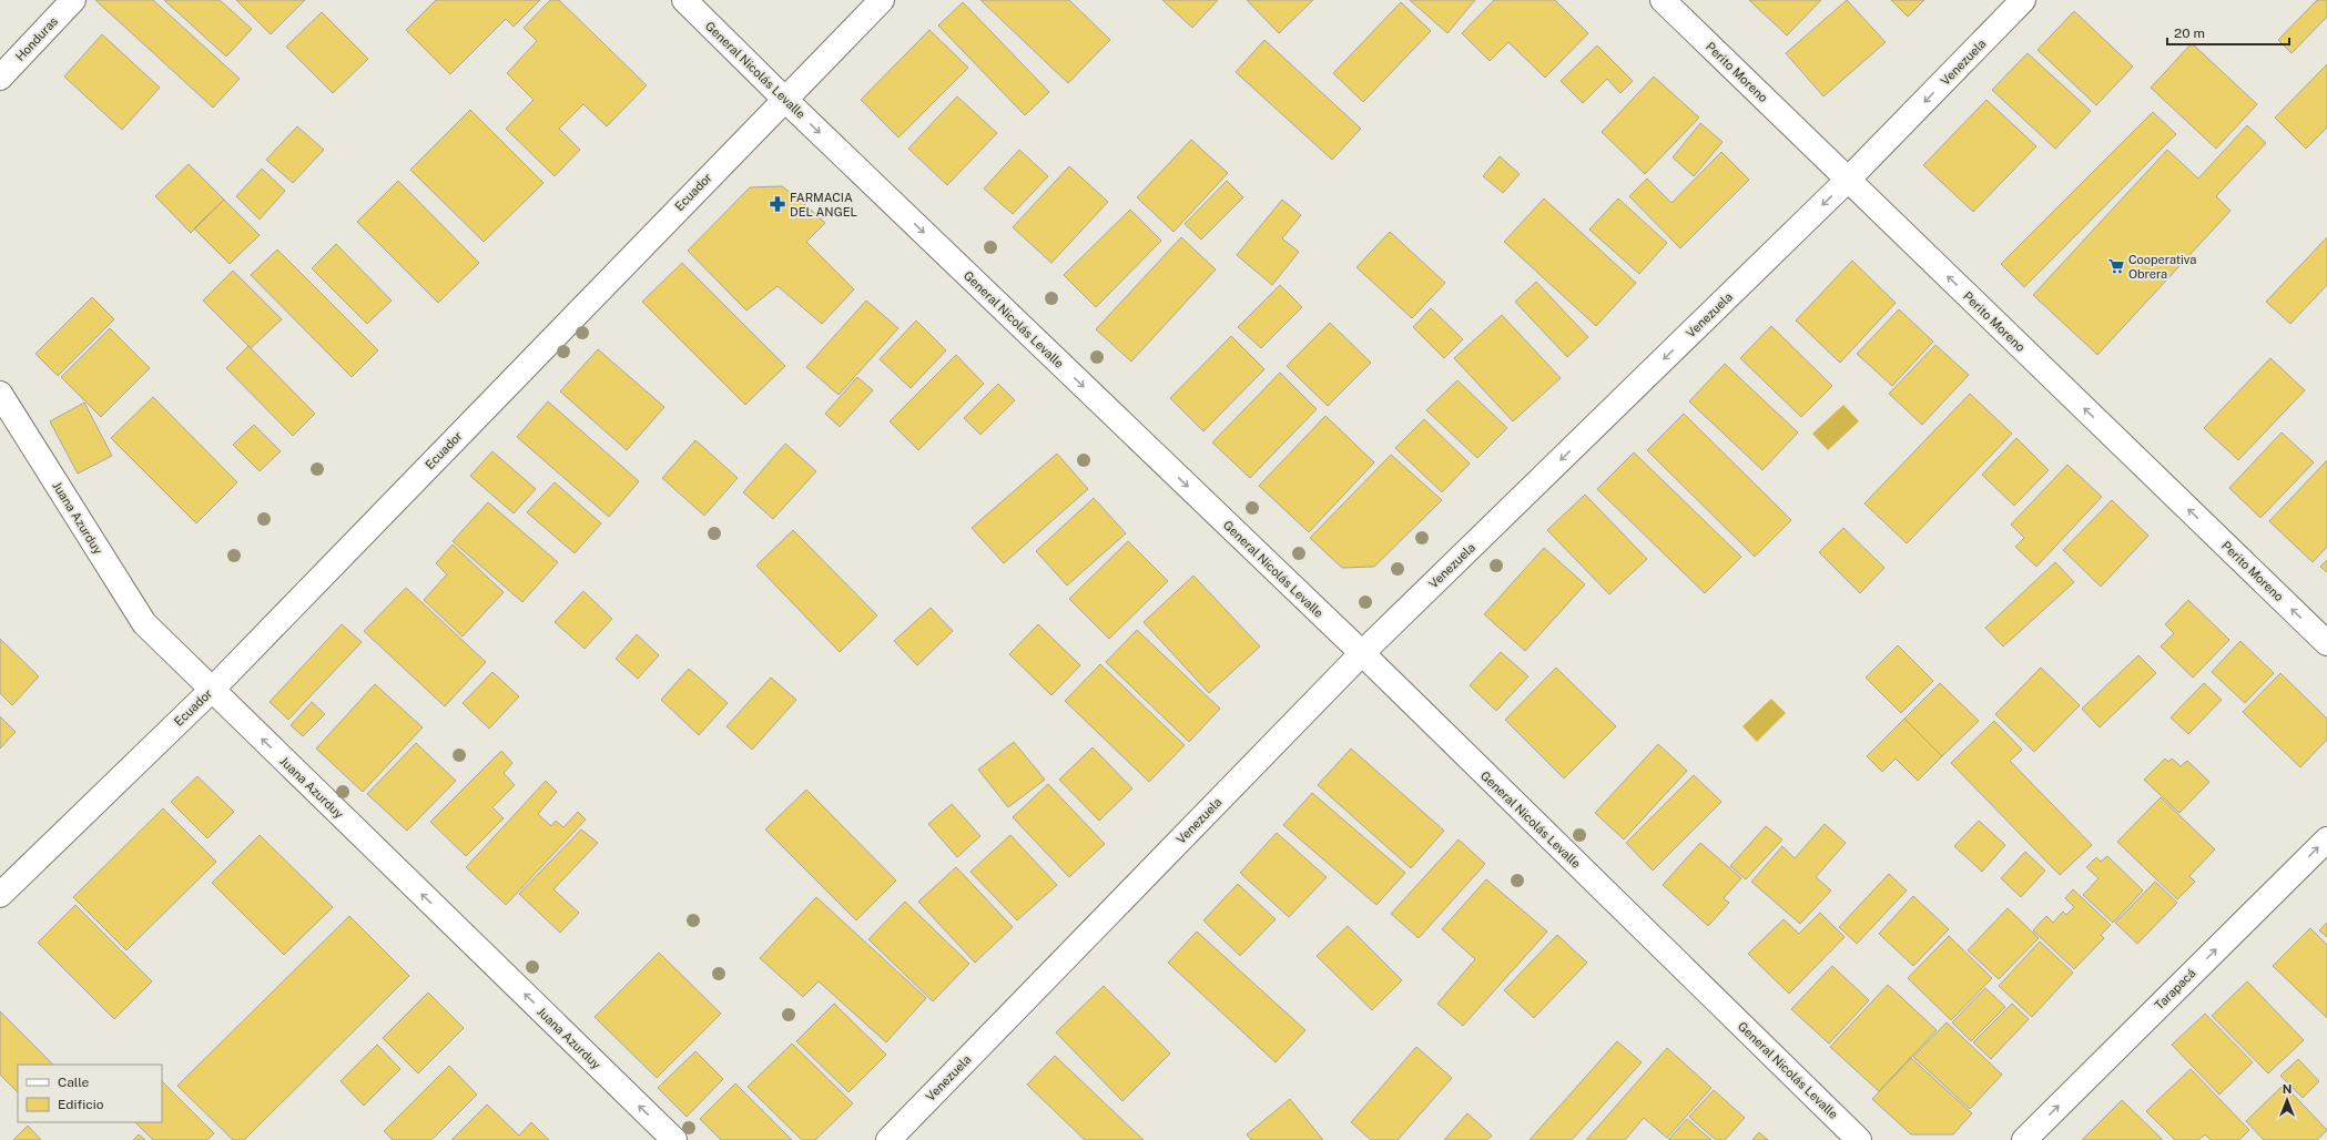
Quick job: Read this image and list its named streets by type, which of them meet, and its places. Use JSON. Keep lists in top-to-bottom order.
{
  "streets": {
    "street": [
      "Honduras",
      "Venezuela",
      "General Nicolás Levalle",
      "Perito Moreno",
      "Ecuador",
      "Juana Azurduy",
      "Tarapacá"
    ]
  },
  "crossings": [
    ["Venezuela", "General Nicolás Levalle"],
    ["Venezuela", "Perito Moreno"],
    ["General Nicolás Levalle", "Ecuador"],
    ["Ecuador", "Juana Azurduy"]
  ],
  "one_way": [
    "Venezuela",
    "General Nicolás Levalle",
    "Perito Moreno",
    "Juana Azurduy",
    "Tarapacá"
  ],
  "places": {
    "pharmacy": ["FARMACIA DEL ANGEL"],
    "supermarket": ["Cooperativa Obrera"]
  },
  "legend": ["Calle", "Edificio"],
  "scale_bar": "20 m",
  "north": "top"
}
